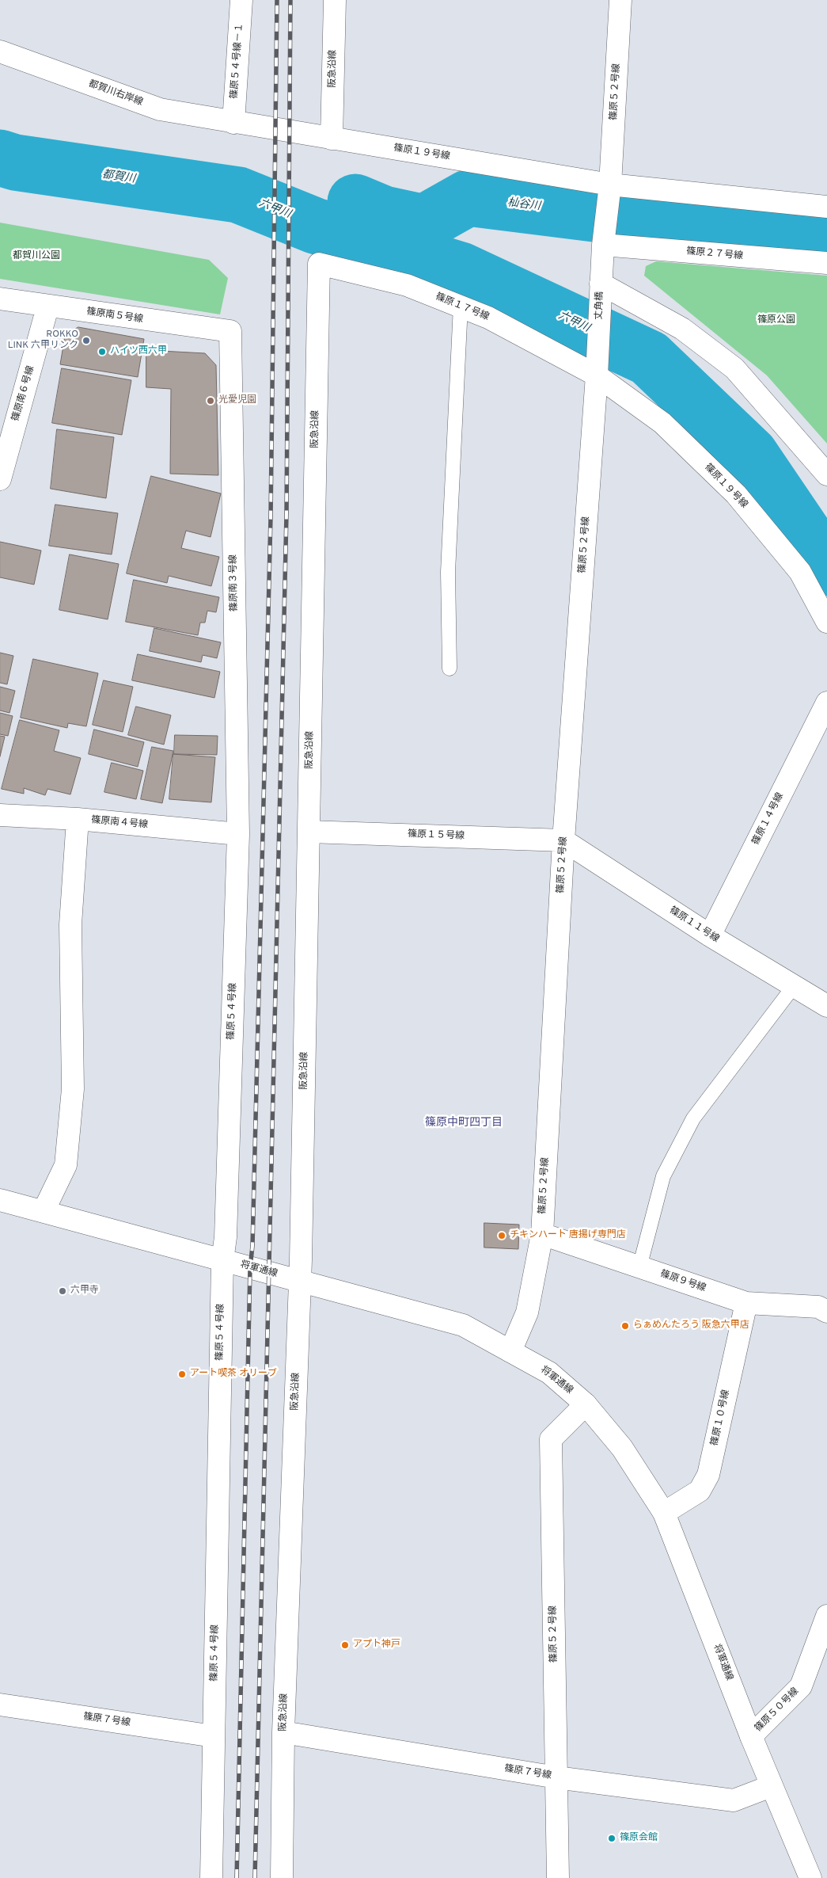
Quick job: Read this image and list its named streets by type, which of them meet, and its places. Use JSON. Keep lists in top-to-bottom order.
{
  "streets": {
    "street": [
      "篠原５４号線－１",
      "阪急沿線",
      "篠原５２号線",
      "都賀川右岸線",
      "篠原１９号線",
      "篠原２７号線",
      "丈角橋",
      "篠原１７号線",
      "篠原南５号線",
      "篠原南６号線",
      "篠原南３号線",
      "篠原１４号線",
      "篠原南４号線",
      "篠原１５号線",
      "篠原１１号線",
      "篠原５４号線",
      "将軍通線",
      "篠原９号線",
      "篠原１０号線",
      "篠原５０号線",
      "篠原７号線"
    ]
  },
  "crossings": [
    ["篠原５４号線－１", "都賀川右岸線"],
    ["篠原５４号線－１", "篠原１９号線"],
    ["阪急沿線", "篠原１９号線"],
    ["阪急沿線", "篠原１７号線"],
    ["阪急沿線", "篠原１５号線"],
    ["阪急沿線", "将軍通線"],
    ["阪急沿線", "篠原７号線"],
    ["篠原５２号線", "篠原１９号線"],
    ["篠原５２号線", "篠原２７号線"],
    ["篠原５２号線", "丈角橋"],
    ["篠原５２号線", "篠原１７号線"],
    ["篠原５２号線", "篠原１５号線"],
    ["篠原５２号線", "篠原１１号線"],
    ["篠原５２号線", "将軍通線"],
    ["篠原５２号線", "篠原９号線"],
    ["篠原５２号線", "篠原７号線"],
    ["都賀川右岸線", "篠原１９号線"],
    ["篠原１９号線", "丈角橋"],
    ["篠原１９号線", "篠原１７号線"],
    ["丈角橋", "篠原１７号線"],
    ["篠原南５号線", "篠原南６号線"],
    ["篠原南５号線", "篠原南３号線"],
    ["篠原南３号線", "篠原南４号線"],
    ["篠原南３号線", "篠原５４号線"],
    ["篠原１４号線", "篠原１１号線"],
    ["篠原南４号線", "篠原５４号線"],
    ["篠原１５号線", "篠原１１号線"],
    ["篠原５４号線", "将軍通線"],
    ["篠原５４号線", "篠原７号線"],
    ["将軍通線", "篠原１０号線"],
    ["将軍通線", "篠原５０号線"],
    ["将軍通線", "篠原７号線"],
    ["篠原９号線", "篠原１０号線"]
  ],
  "districts": ["篠原中町四丁目"],
  "water": ["都賀川", "杣谷川", "六甲川"],
  "parks": ["都賀川公園", "篠原公園"],
  "places": [
    "ROKKO LINK 六甲リンク",
    "ハイツ西六甲",
    "光愛児園",
    "チキンハート 唐揚げ専門店",
    "六甲寺",
    "らぁめんたろう 阪急六甲店",
    "アート喫茶 オリーブ",
    "アプト神戸",
    "篠原会館"
  ]
}
